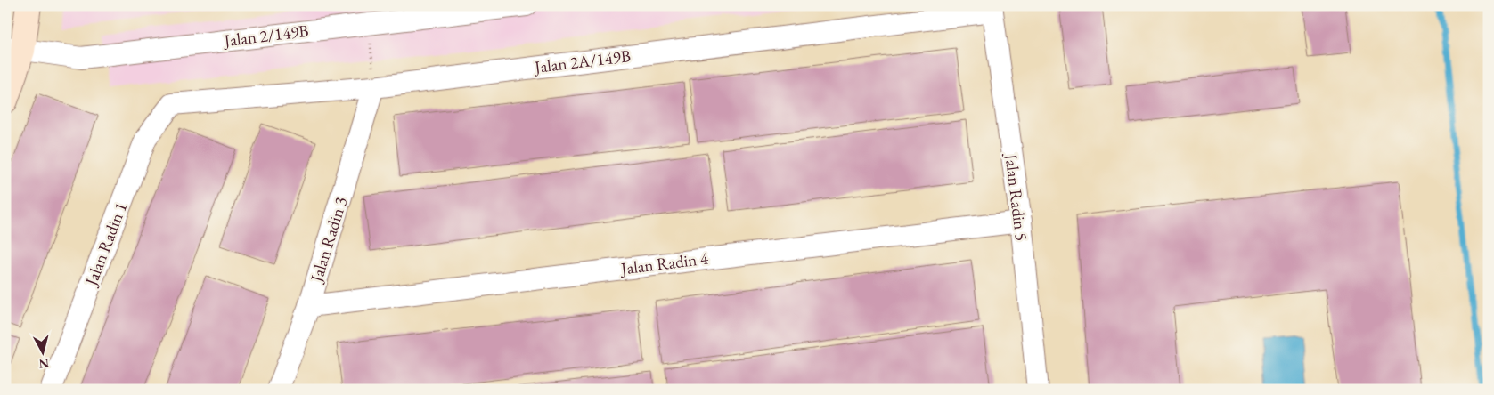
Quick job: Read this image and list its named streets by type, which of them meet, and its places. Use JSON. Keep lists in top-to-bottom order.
{
  "streets": {
    "street": [
      "Jalan 2/149B",
      "Jalan 2A/149B",
      "Jalan Radin 5",
      "Jalan Radin 3",
      "Jalan Radin 1",
      "Jalan Radin 4"
    ]
  },
  "crossings": [
    ["Jalan 2A/149B", "Jalan Radin 5"],
    ["Jalan 2A/149B", "Jalan Radin 3"],
    ["Jalan 2A/149B", "Jalan Radin 1"],
    ["Jalan Radin 5", "Jalan Radin 4"],
    ["Jalan Radin 3", "Jalan Radin 4"]
  ],
  "north": "bottom"
}
